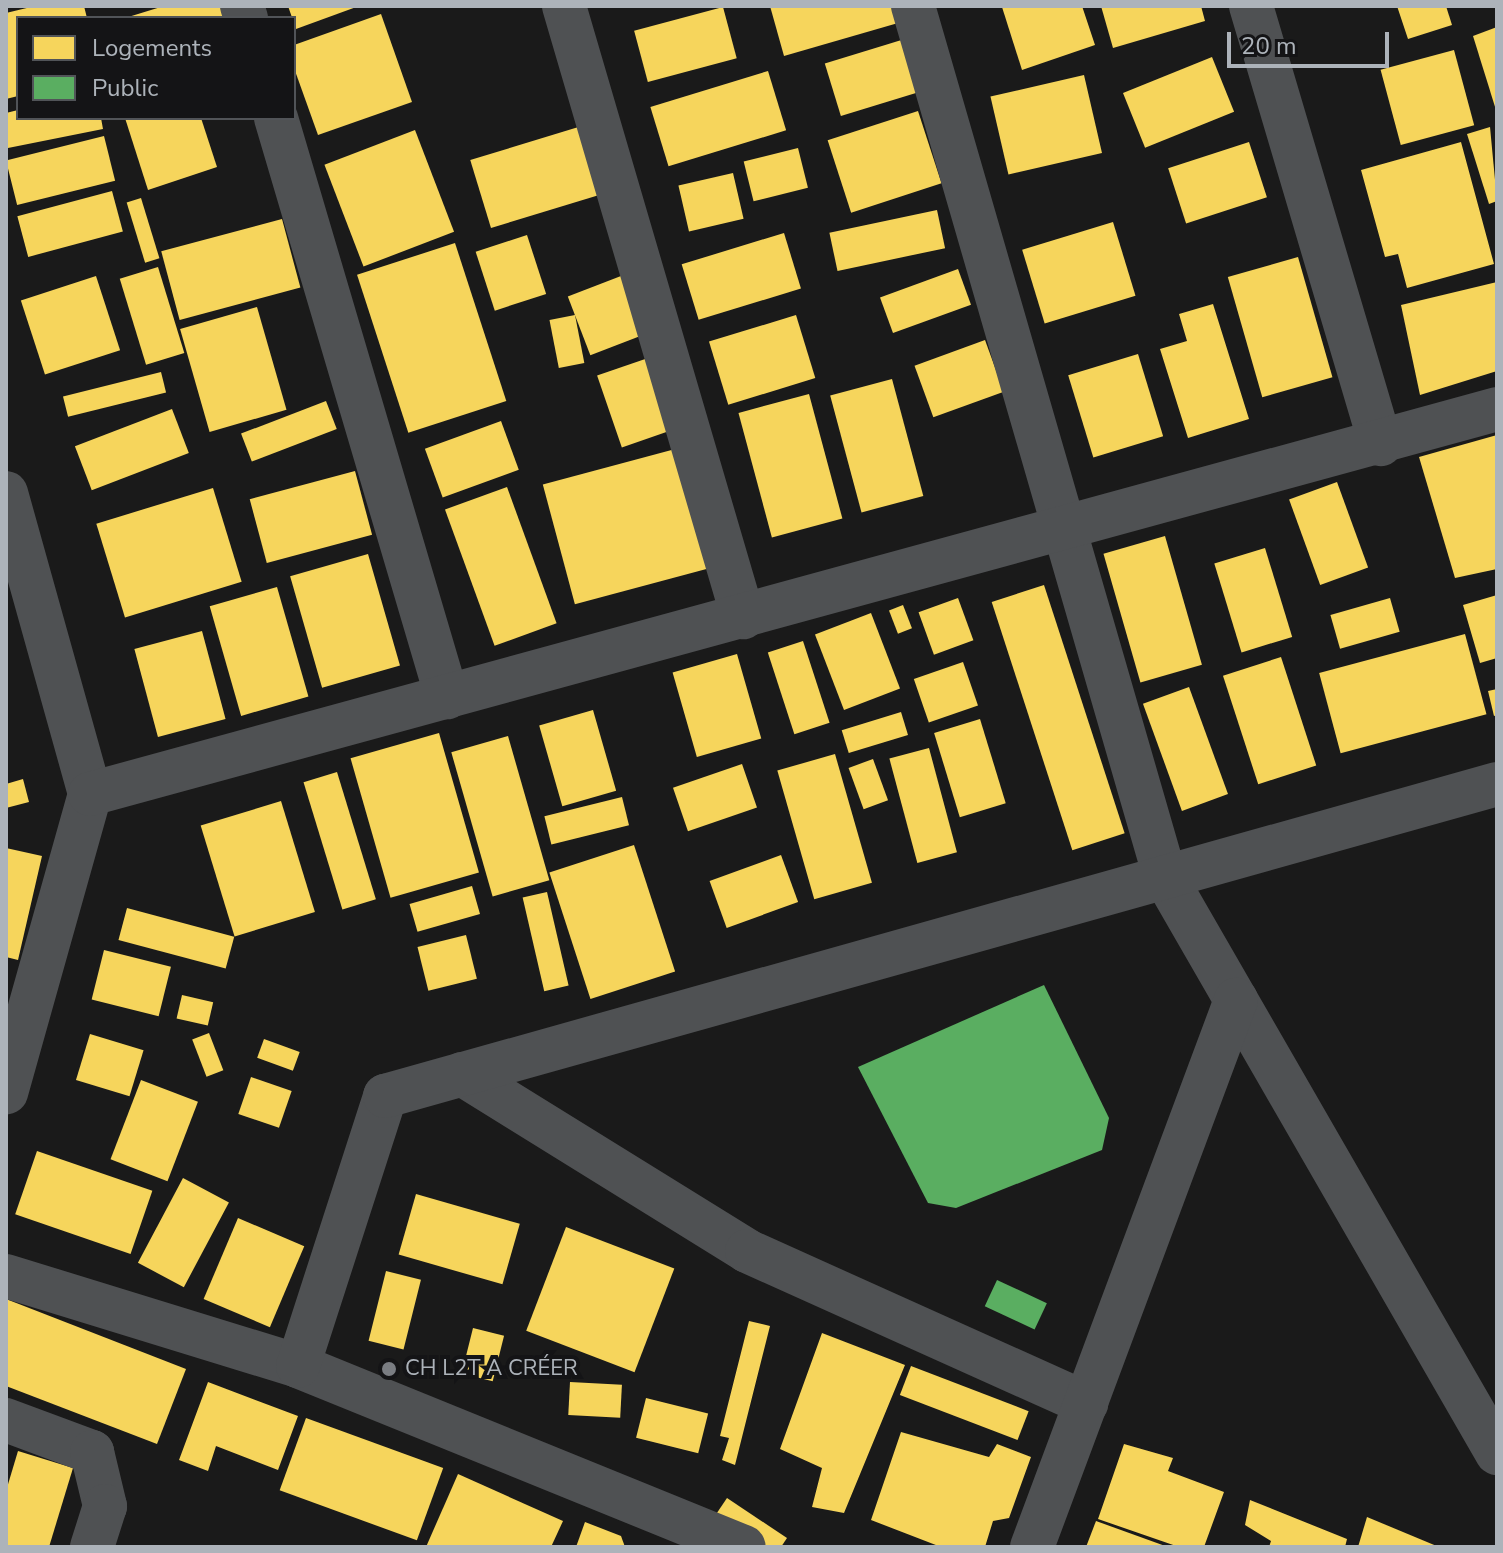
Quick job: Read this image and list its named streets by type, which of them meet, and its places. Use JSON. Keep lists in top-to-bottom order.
{
  "places": ["CH L2T A CRÉER"],
  "legend": ["Logements", "Public"],
  "scale_bar": "20 m"
}
